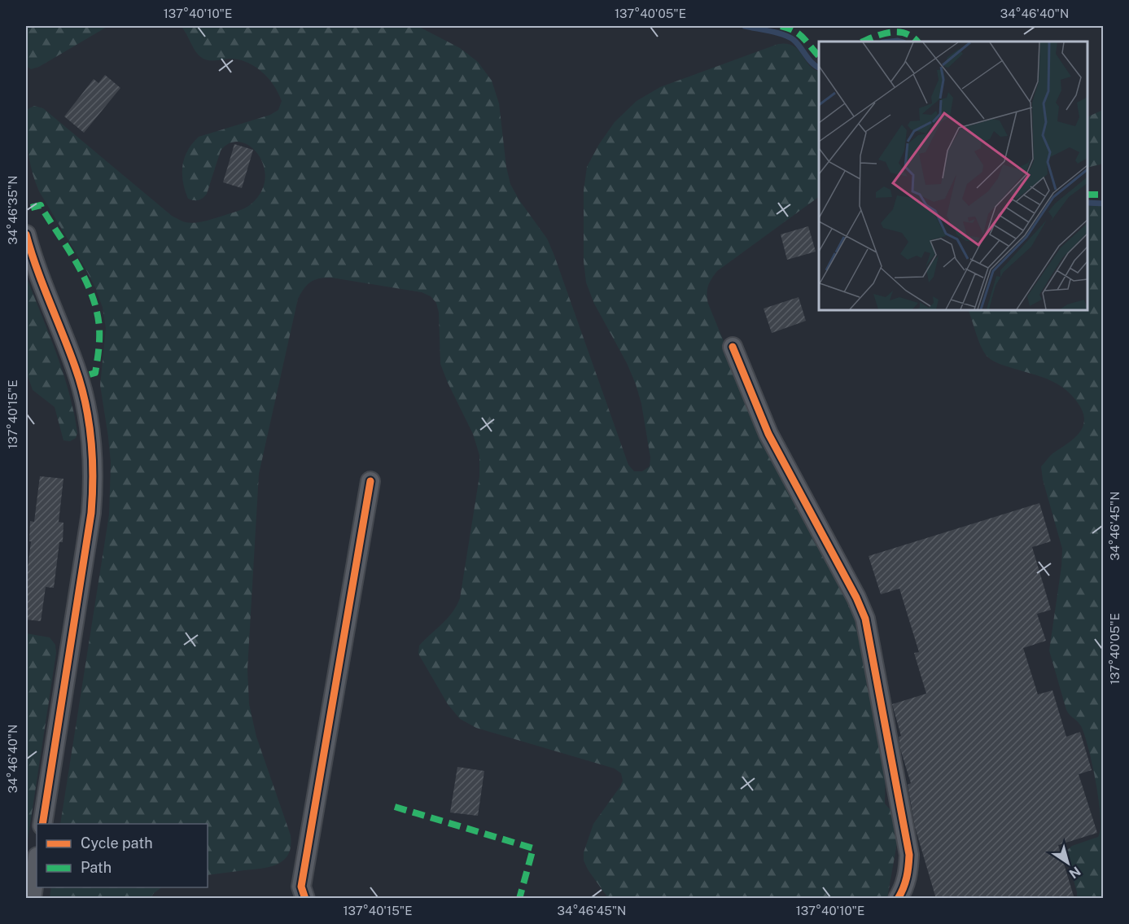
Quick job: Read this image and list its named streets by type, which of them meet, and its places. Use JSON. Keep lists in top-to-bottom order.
{
  "legend": ["Cycle path", "Path"],
  "north": "bottom right",
  "coordinates": [
    "137°40'10\"E",
    "137°40'05\"E",
    "34°46'40\"N",
    "34°46'35\"N",
    "137°40'15\"E",
    "34°46'45\"N"
  ]
}
